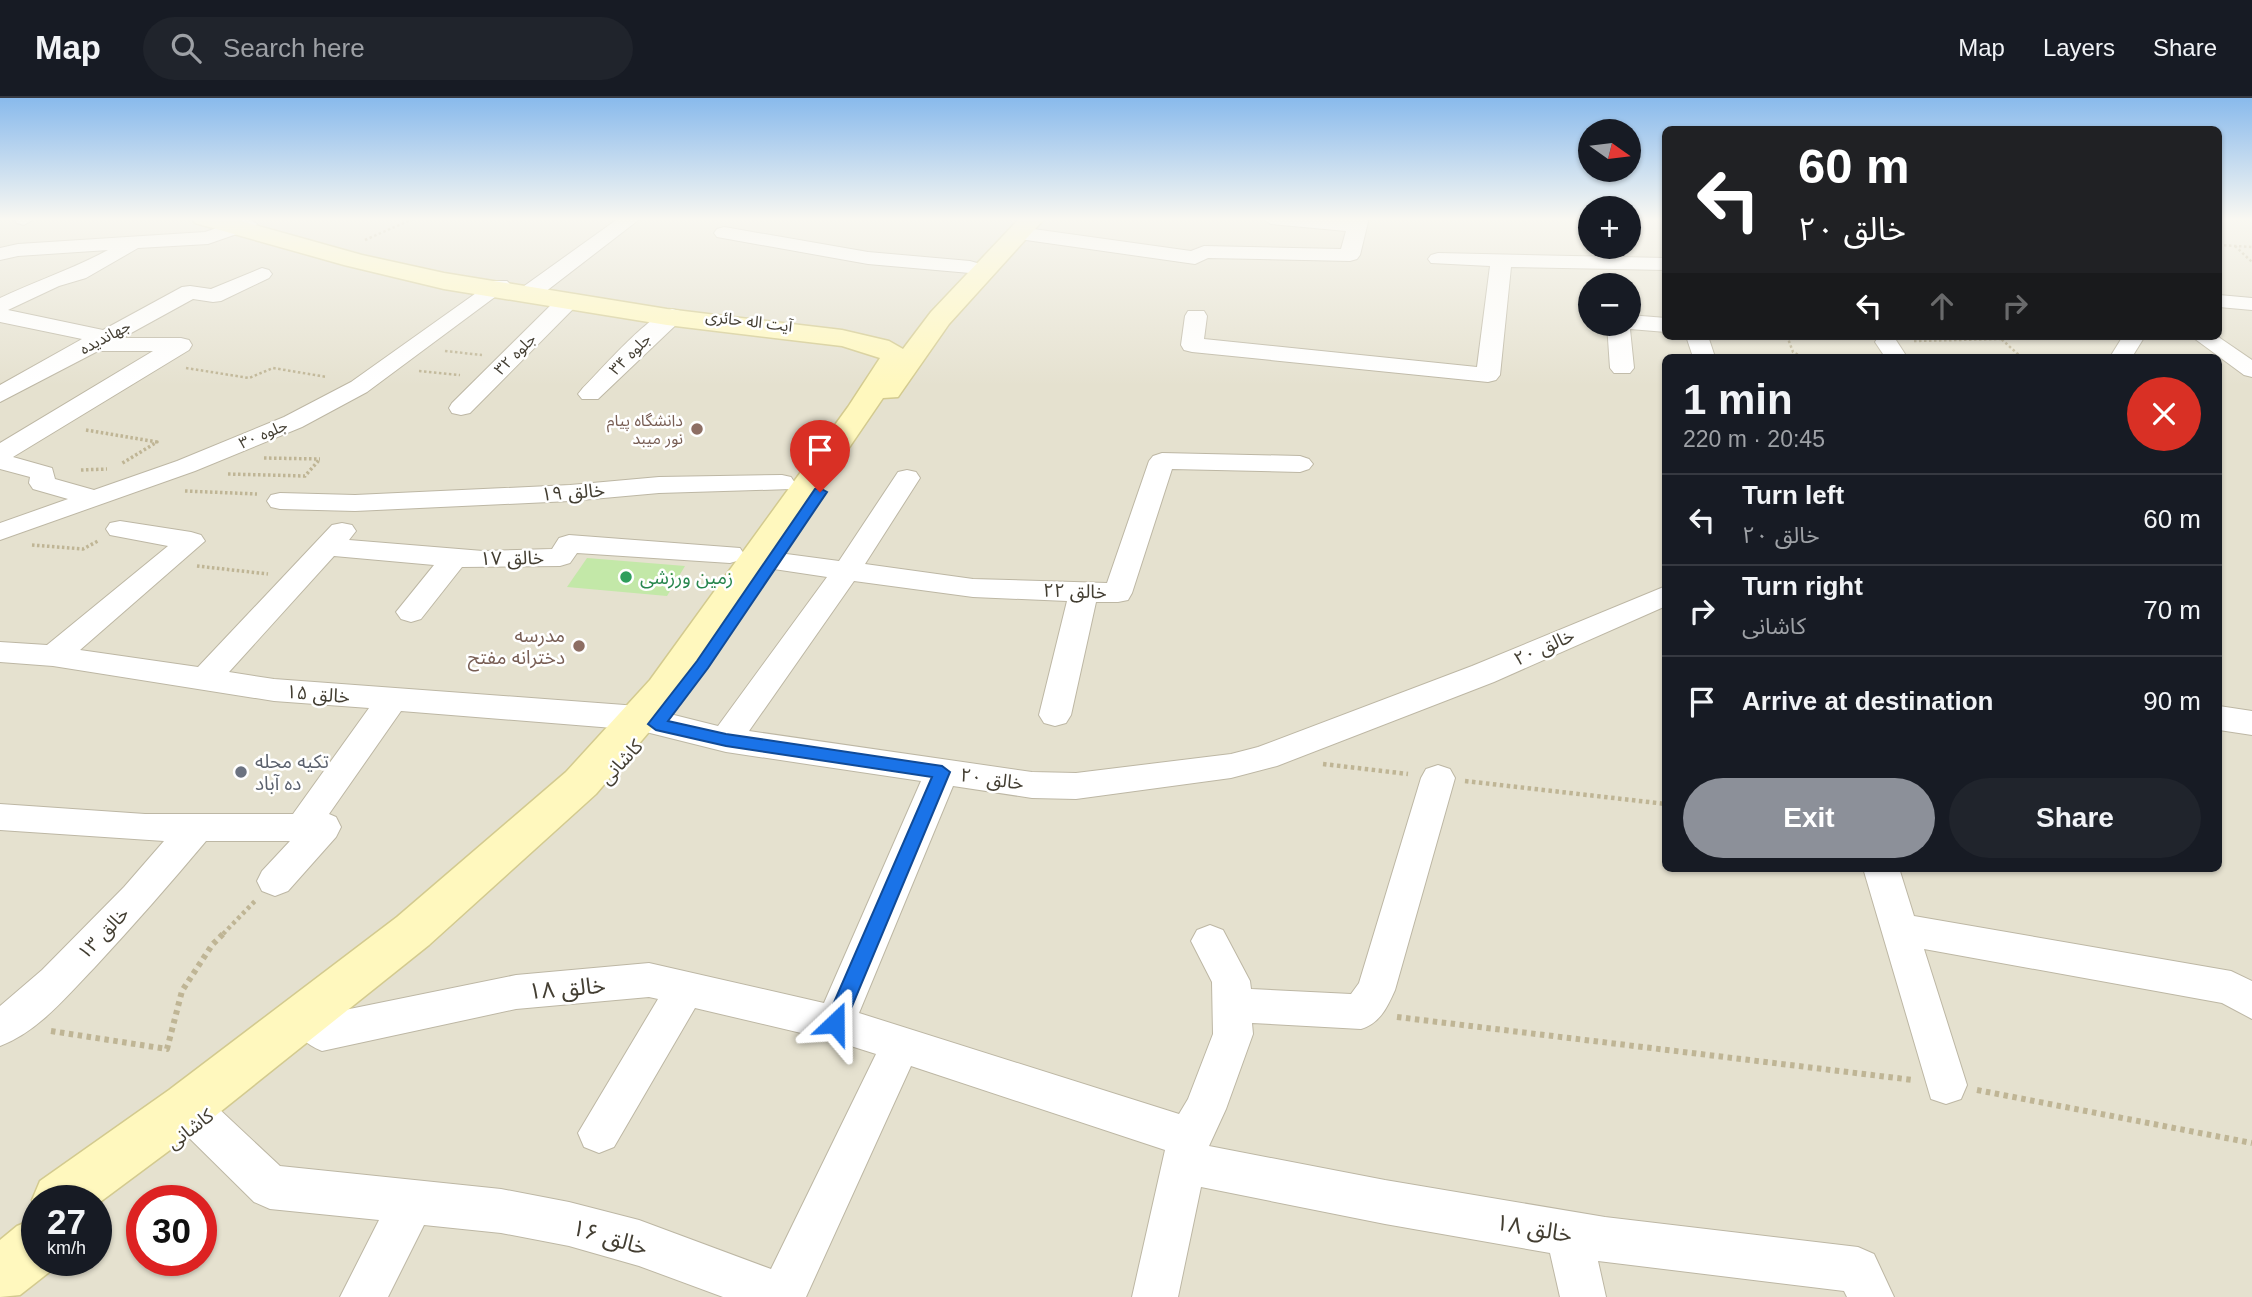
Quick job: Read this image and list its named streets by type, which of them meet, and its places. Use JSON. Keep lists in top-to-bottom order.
{
  "streets": {
    "street": [
      "آیت اله حائری",
      "جهاندیده",
      "جلوه ۳۲",
      "جلوه ۳۴",
      "جلوه ۳۰",
      "خالق ۱۹",
      "خالق ۱۷",
      "خالق ۲۲",
      "خالق ۲۰",
      "خالق ۱۵",
      "کاشانی",
      "خالق ۱۳",
      "خالق ۱۸",
      "خالق ۱۶"
    ]
  },
  "crossings": [
    ["آیت اله حائری", "جلوه ۳۲"],
    ["آیت اله حائری", "جلوه ۳۴"],
    ["آیت اله حائری", "جلوه ۳۰"],
    ["آیت اله حائری", "کاشانی"],
    ["خالق ۱۷", "خالق ۲۲"],
    ["خالق ۱۷", "کاشانی"],
    ["خالق ۲۲", "کاشانی"],
    ["خالق ۲۰", "خالق ۱۵"],
    ["خالق ۲۰", "کاشانی"],
    ["خالق ۱۵", "کاشانی"],
    ["کاشانی", "خالق ۱۸"],
    ["کاشانی", "خالق ۱۶"],
    ["خالق ۱۸", "خالق ۱۶"]
  ],
  "places": [
    "دانشگاه پیام نور میبد",
    "زمین ورزشی",
    "مدرسه دخترانه مفتح",
    "تکیه محله ده آباد"
  ],
  "north": "right",
  "page": {
    "header": "Map",
    "search": "Search here",
    "nav": ["Map", "Layers", "Share"],
    "map_buttons": ["+", "−"],
    "turn": ["60 m", "خالق ۲۰"],
    "heading": ["1 min", "220 m · 20:45"],
    "list": [
      {
        "name": "Turn left",
        "note": "خالق ۲۰",
        "value": "60 m"
      },
      {
        "name": "Turn right",
        "note": "کاشانی",
        "value": "70 m"
      },
      {
        "name": "Arrive at destination",
        "value": "90 m"
      }
    ],
    "buttons": ["Exit", "Share"],
    "speed": "27 km/h",
    "limit": "30"
  }
}
